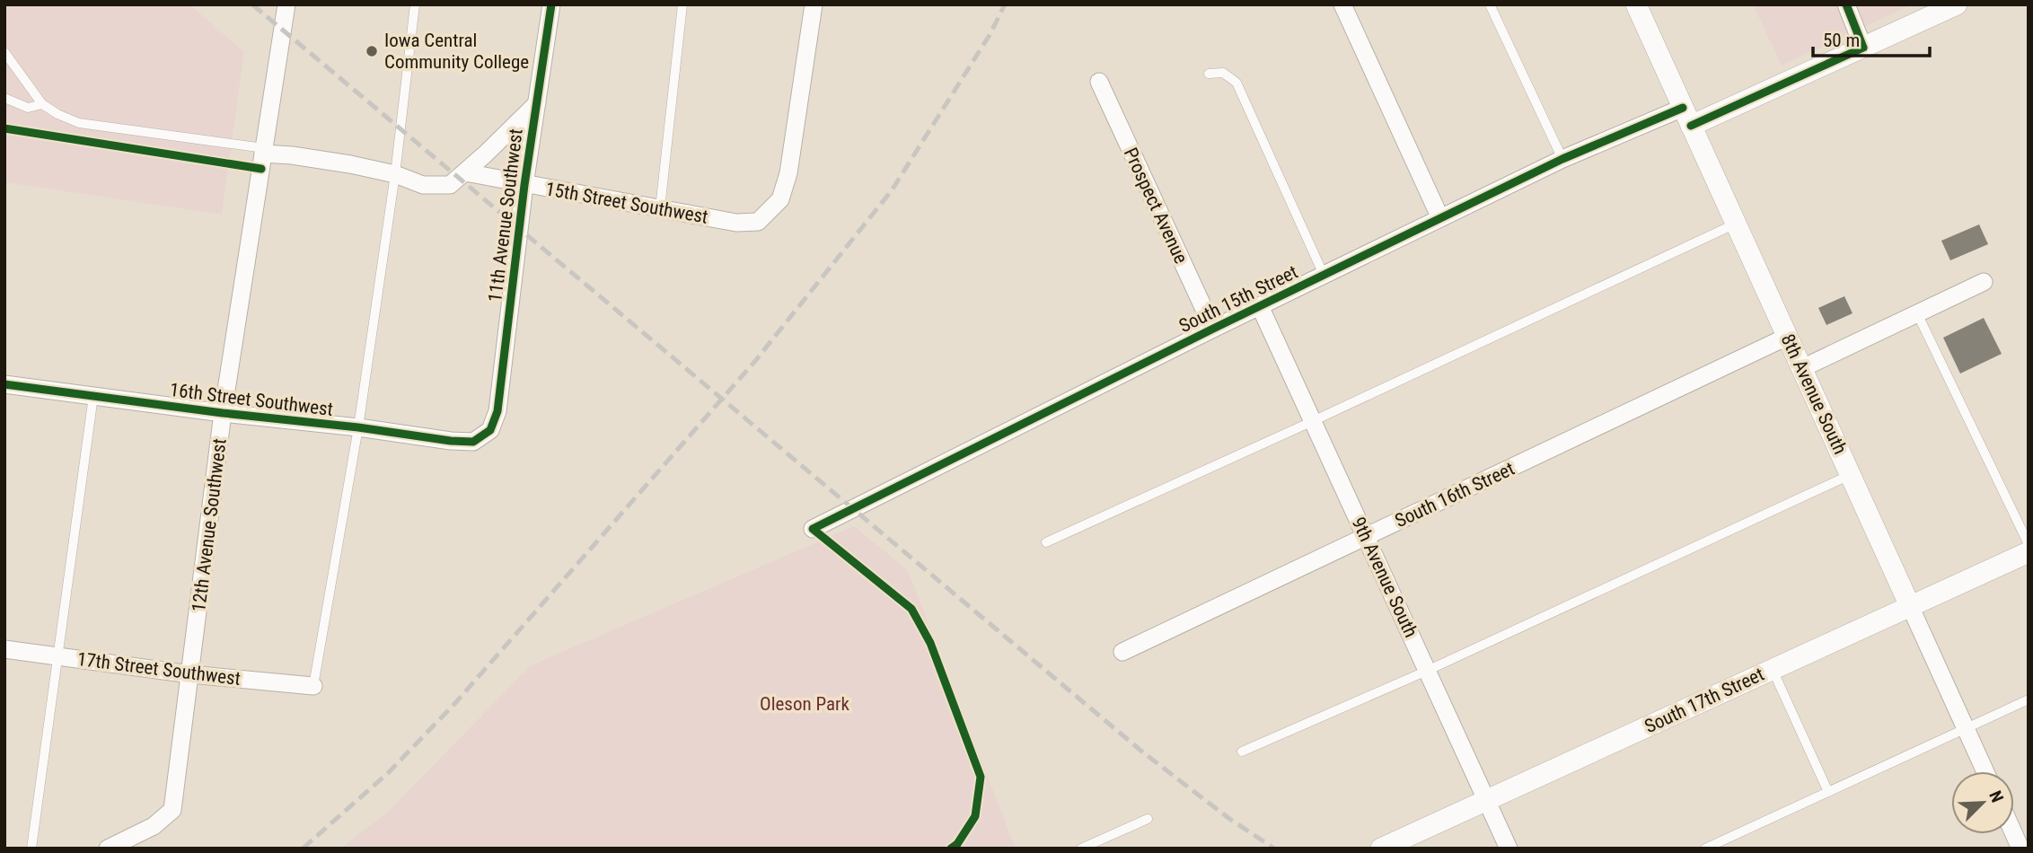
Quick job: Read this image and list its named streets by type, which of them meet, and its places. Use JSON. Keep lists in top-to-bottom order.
{
  "streets": {
    "street": [
      "15th Street Southwest",
      "Prospect Avenue",
      "11th Avenue Southwest",
      "South 15th Street",
      "8th Avenue South",
      "16th Street Southwest",
      "South 16th Street",
      "12th Avenue Southwest",
      "9th Avenue South",
      "17th Street Southwest",
      "South 17th Street"
    ]
  },
  "crossings": [
    ["15th Street Southwest", "11th Avenue Southwest"],
    ["Prospect Avenue", "South 15th Street"],
    ["11th Avenue Southwest", "16th Street Southwest"],
    ["South 15th Street", "8th Avenue South"],
    ["South 15th Street", "9th Avenue South"],
    ["8th Avenue South", "South 16th Street"],
    ["8th Avenue South", "South 17th Street"],
    ["16th Street Southwest", "12th Avenue Southwest"],
    ["South 16th Street", "9th Avenue South"],
    ["12th Avenue Southwest", "17th Street Southwest"],
    ["9th Avenue South", "South 17th Street"]
  ],
  "parks": ["Oleson Park"],
  "places": ["Iowa Central Community College"],
  "scale_bar": "50 m",
  "north": "top right"
}
